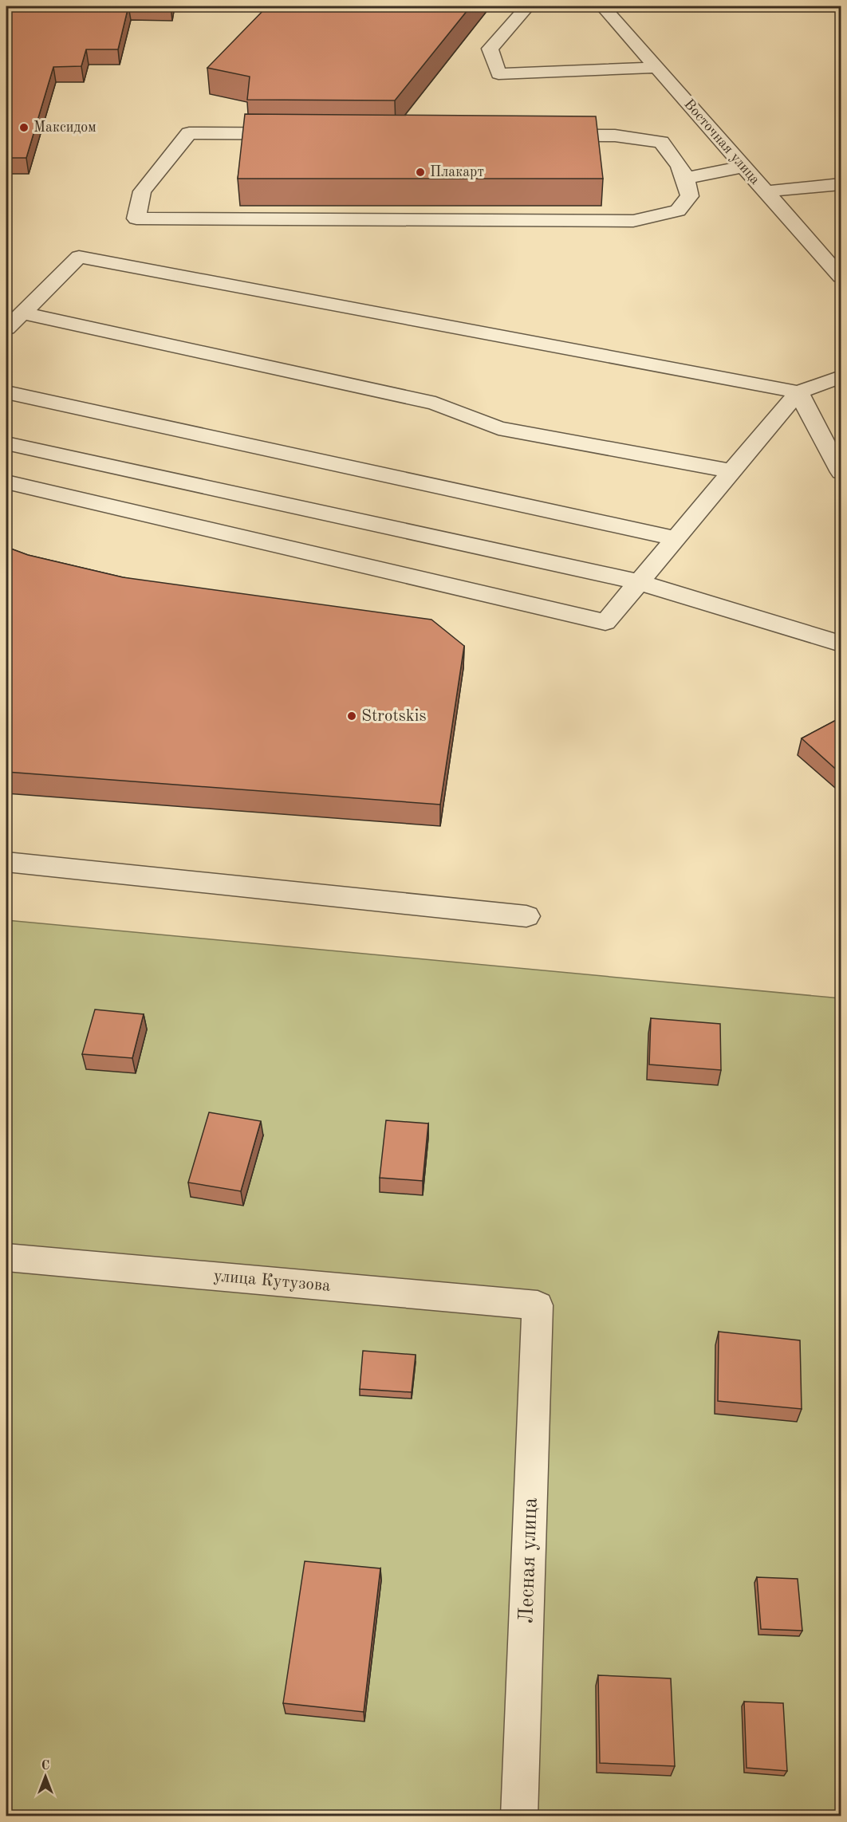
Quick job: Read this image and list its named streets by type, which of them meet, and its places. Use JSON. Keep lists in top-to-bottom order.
{
  "streets": {
    "street": ["Восточная улица", "улица Кутузова", "Лесная улица"]
  },
  "crossings": [
    ["улица Кутузова", "Лесная улица"]
  ],
  "places": ["Максидом", "Плакарт", "Strotskis"],
  "north": "top"
}
